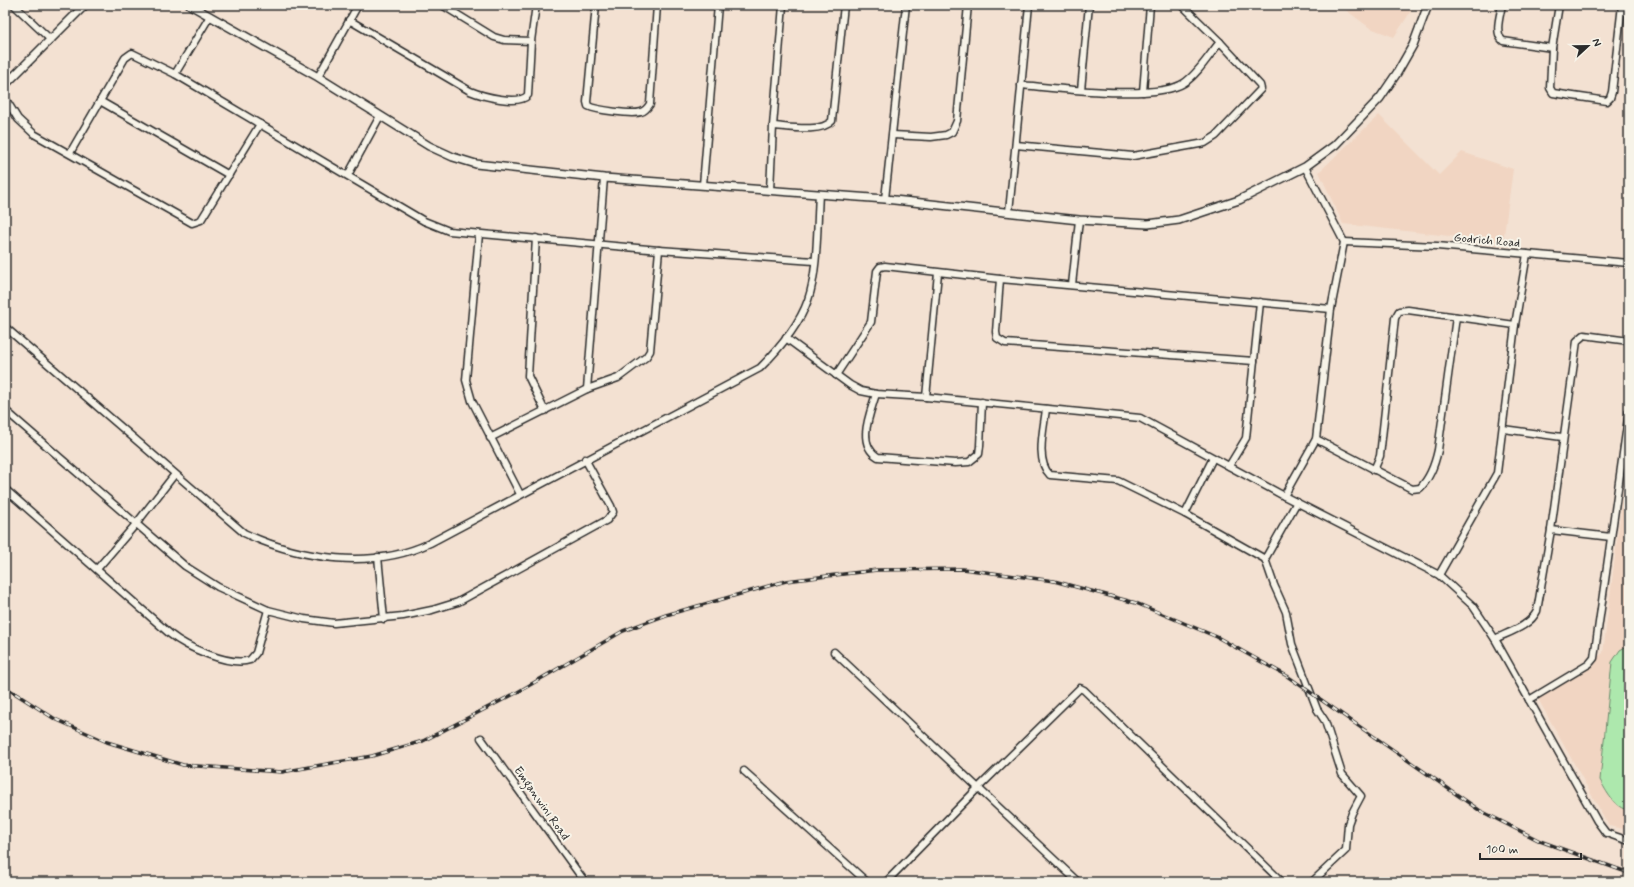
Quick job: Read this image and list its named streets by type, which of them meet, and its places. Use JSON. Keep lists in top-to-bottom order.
{
  "streets": {
    "street": ["Godrich Road", "Emganwini Road"]
  },
  "scale_bar": "100 m",
  "north": "right"
}
